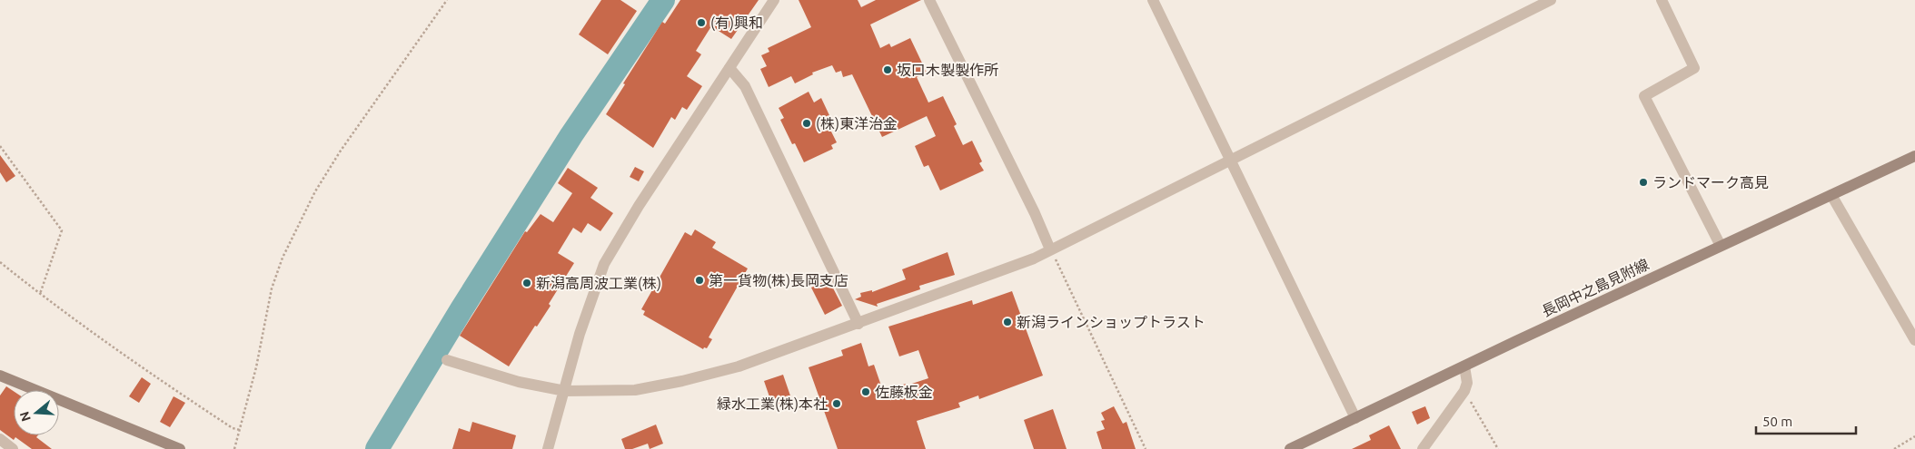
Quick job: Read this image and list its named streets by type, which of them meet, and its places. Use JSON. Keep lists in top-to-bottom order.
{
  "streets": {
    "main road": ["長岡中之島見附線"]
  },
  "places": [
    "(有)興和",
    "坂口木製製作所",
    "(株)東洋治金",
    "ランドマーク高見",
    "第一貨物(株)長岡支店",
    "新潟高周波工業(株)",
    "新潟ラインショップトラスト",
    "佐藤板金",
    "緑水工業(株)本社"
  ],
  "scale_bar": "50 m",
  "north": "left"
}
